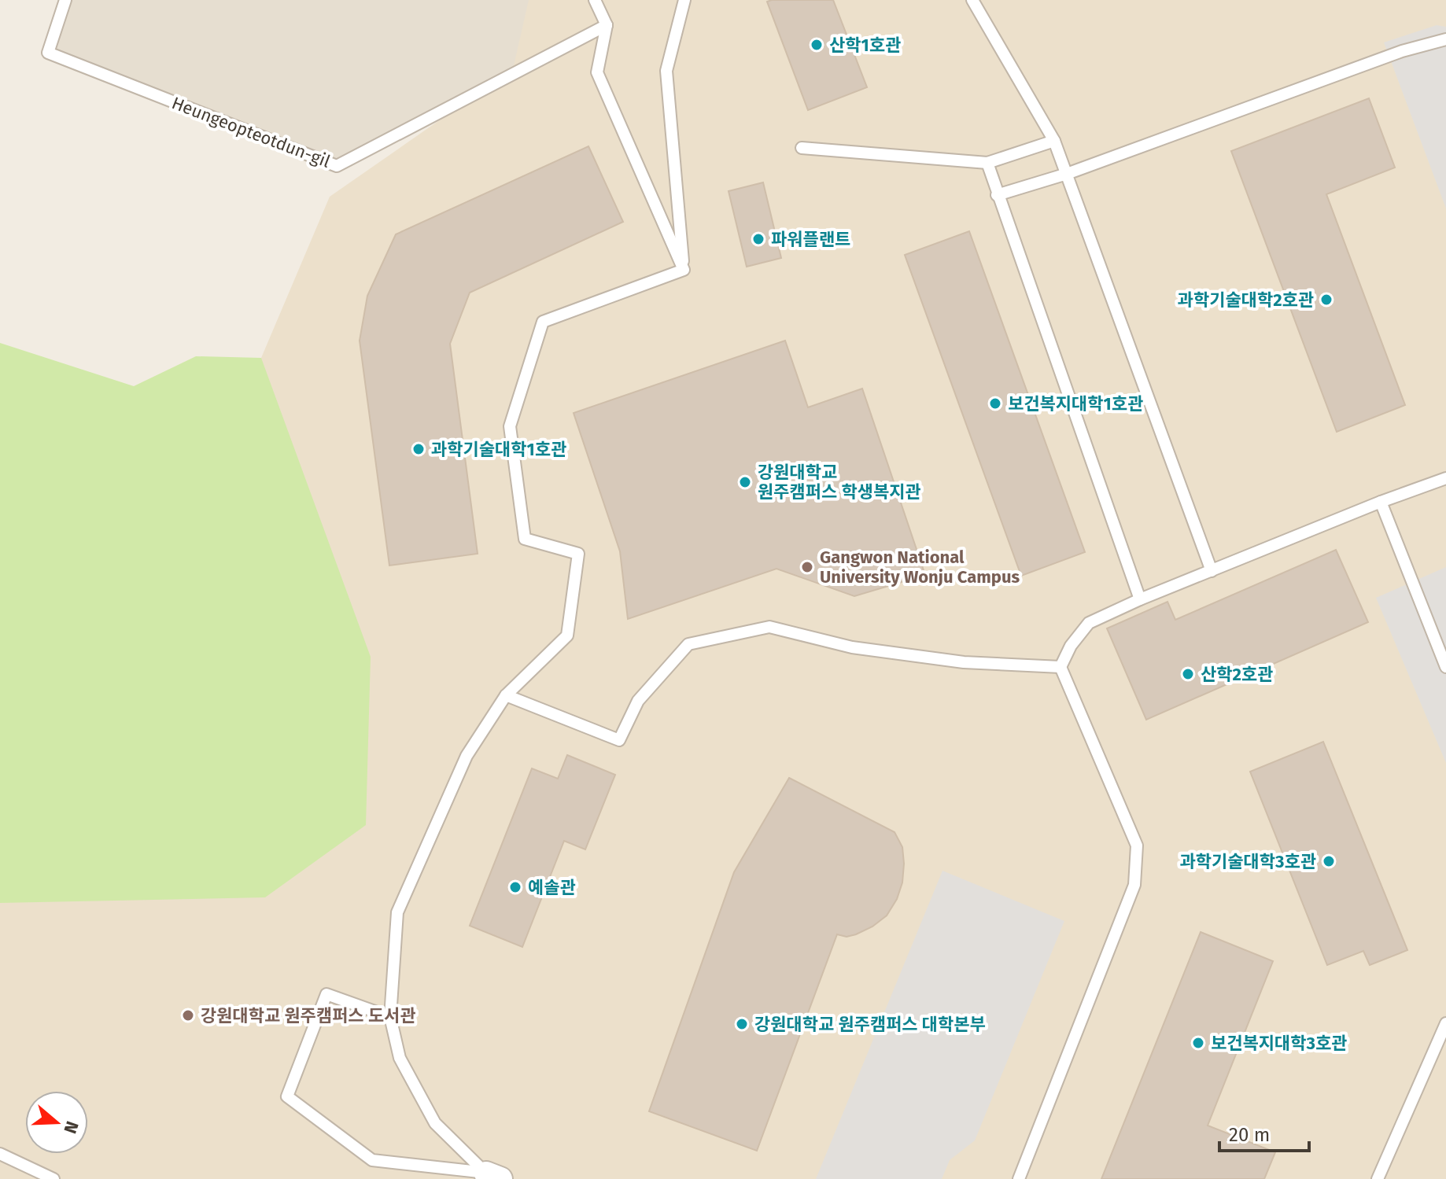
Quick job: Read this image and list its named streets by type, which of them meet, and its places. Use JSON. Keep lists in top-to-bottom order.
{
  "streets": {
    "lane": ["Heungeopteotdun-gil"]
  },
  "places": [
    "산학1호관",
    "파워플랜트",
    "과학기술대학2호관",
    "보건복지대학1호관",
    "과학기술대학1호관",
    "강원대학교 원주캠퍼스 학생복지관",
    "Gangwon National University Wonju Campus",
    "산학2호관",
    "과학기술대학3호관",
    "예솔관",
    "강원대학교 원주캠퍼스 도서관",
    "강원대학교 원주캠퍼스 대학본부",
    "보건복지대학3호관"
  ],
  "scale_bar": "20 m",
  "north": "right"
}
